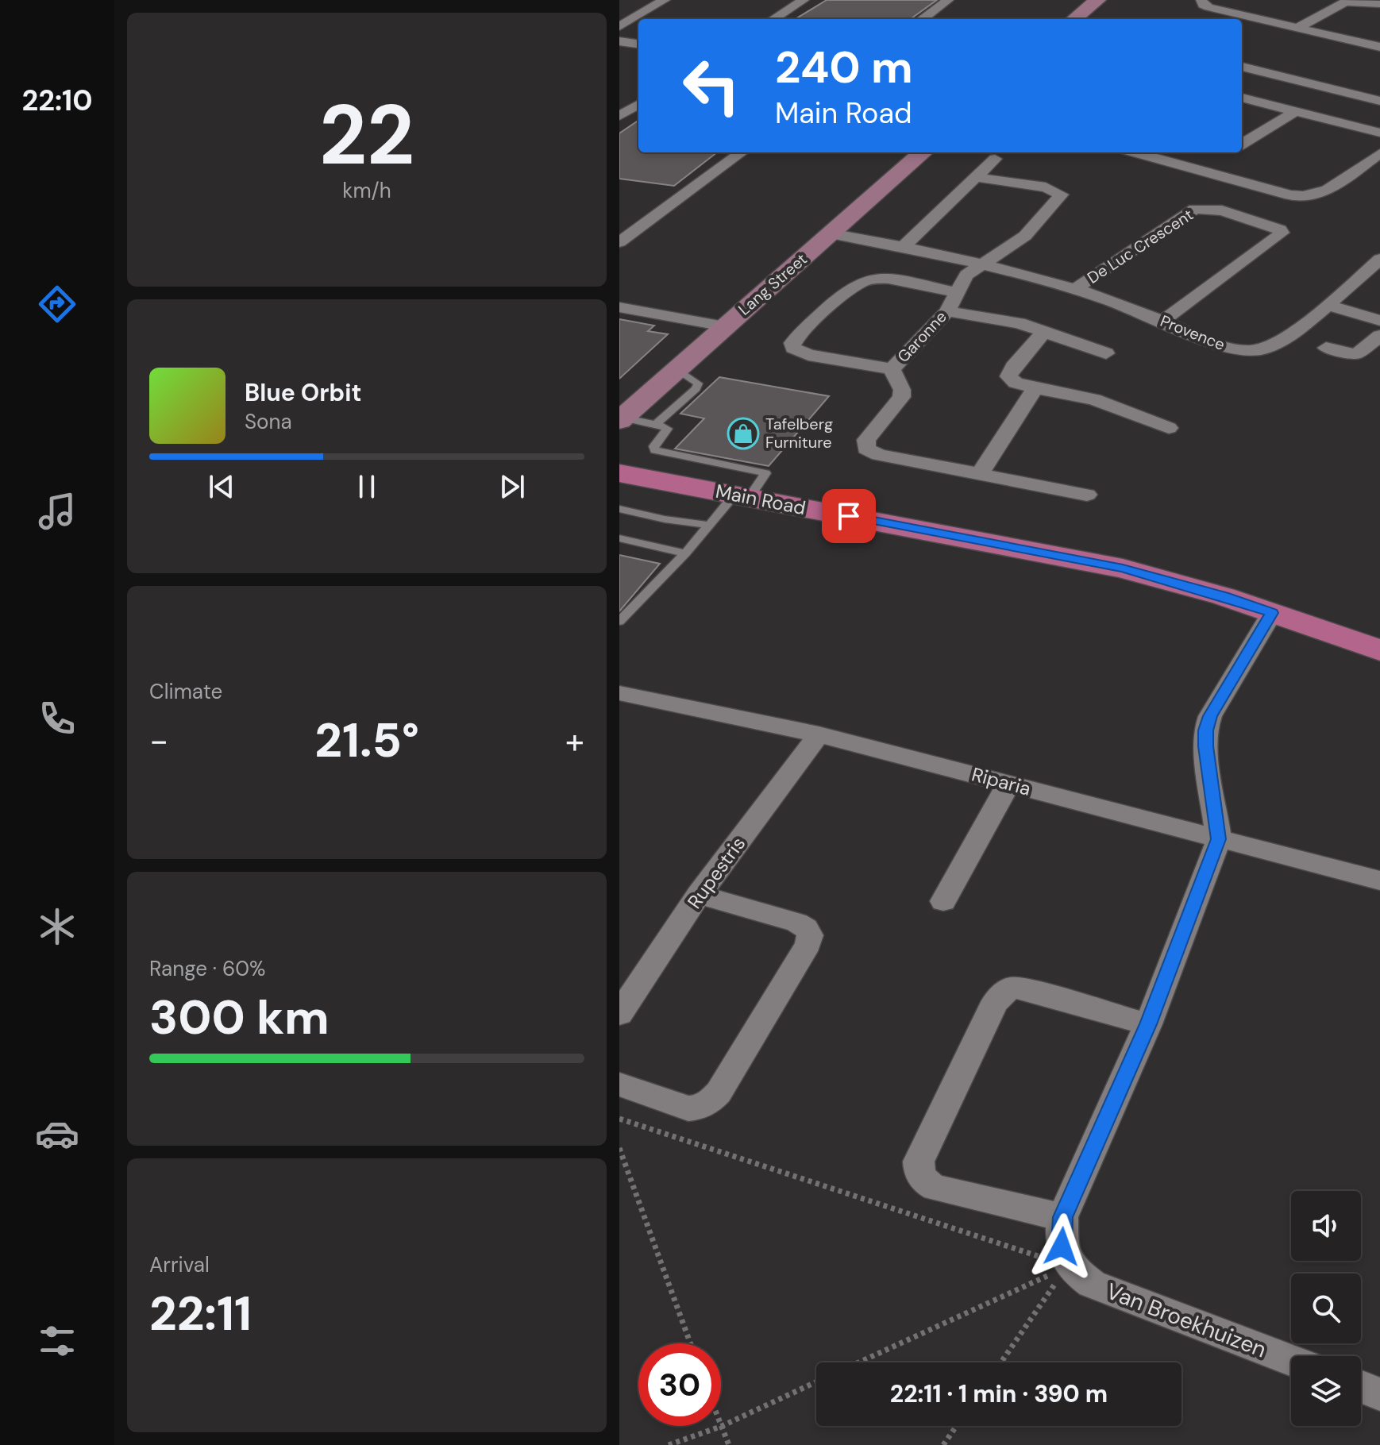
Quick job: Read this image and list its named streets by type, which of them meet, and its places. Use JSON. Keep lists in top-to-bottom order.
{
  "streets": {
    "main road": ["Main Road"],
    "street": [
      "De Luc Crescent",
      "Lang Street",
      "Provence",
      "Garonne",
      "Riparia",
      "Rupestris",
      "Van Broekhuizen"
    ]
  },
  "crossings": [
    ["De Luc Crescent", "Provence"],
    ["Provence", "Garonne"],
    ["Riparia", "Rupestris"]
  ],
  "places": {
    "shop": ["Tafelberg Furniture"]
  },
  "page": {
    "tabs": "22:10",
    "tile": [
      ["22", "km/h"],
      "Climate",
      ["Range · 60%", "300 km"],
      ["Arrival", "22:11"]
    ],
    "turn": ["240 m", "Main Road"],
    "song": ["Blue Orbit", "Sona"],
    "heat": ["−", "21.5°", "+"],
    "limit": "30",
    "trip": "22:11 · 1 min · 390 m"
  }
}
